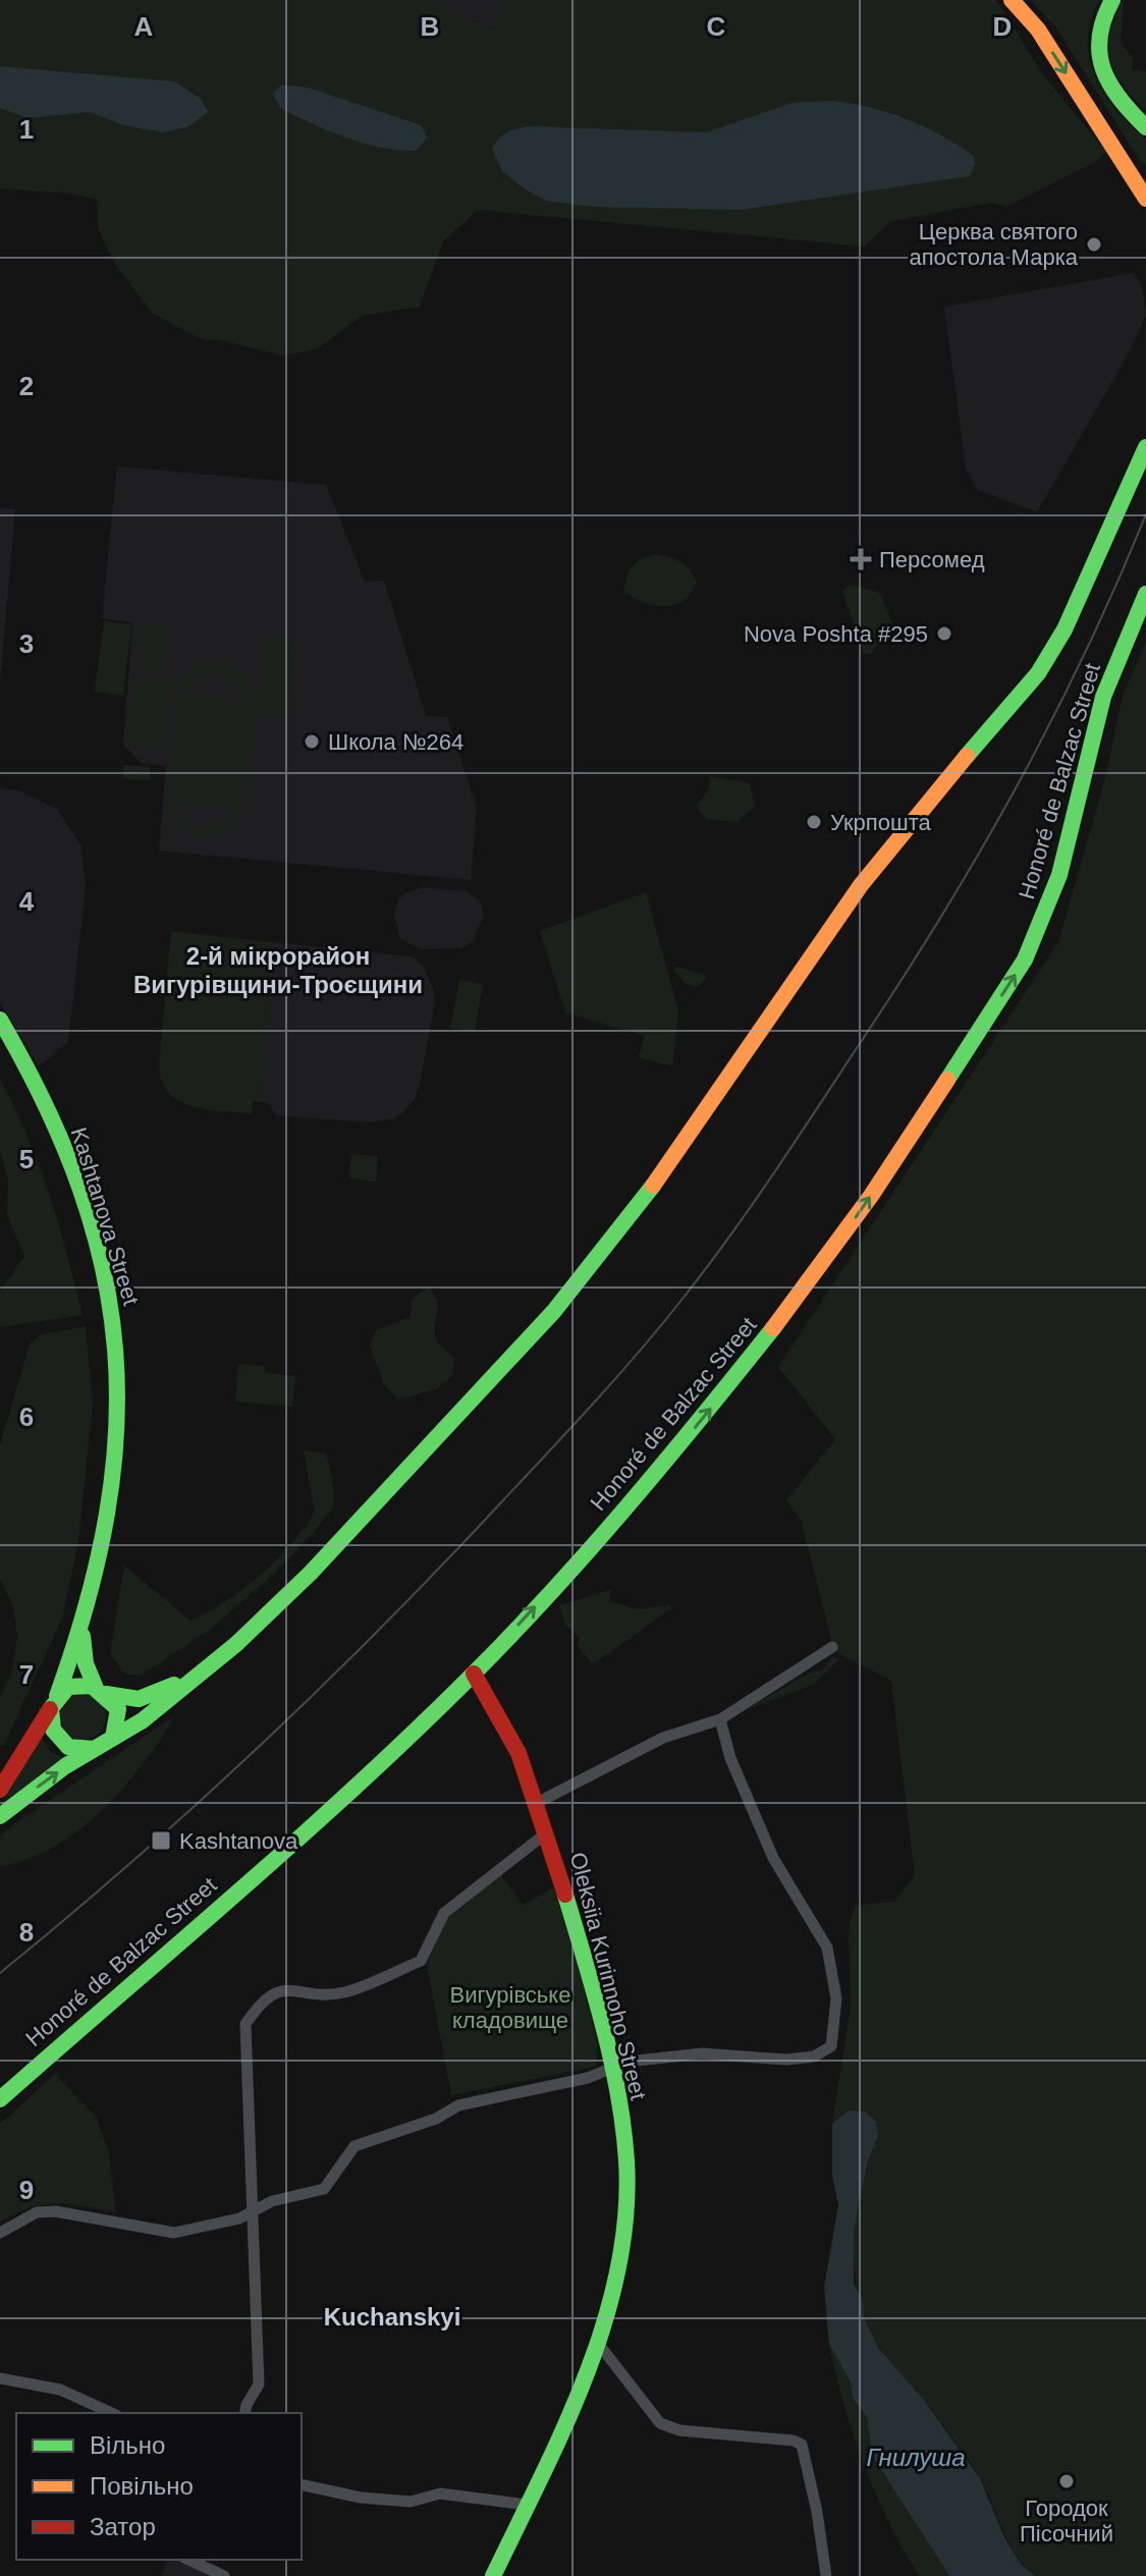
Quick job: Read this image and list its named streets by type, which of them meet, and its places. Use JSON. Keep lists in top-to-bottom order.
{
  "streets": {
    "street": ["Honoré de Balzac Street", "Kashtanova Street", "Oleksiia Kurinnoho Street"]
  },
  "crossings": [
    ["Honoré de Balzac Street", "Kashtanova Street"],
    ["Honoré de Balzac Street", "Oleksiia Kurinnoho Street"]
  ],
  "one_way": ["Honoré de Balzac Street"],
  "districts": ["2-й мікрорайон Вигурівщини-Троєщини", "Kuchanskyi"],
  "water": ["Гнилуша"],
  "parks": ["Вигурівське кладовище"],
  "places": {
    "other": [
      "Церква святого апостола Марка",
      "Nova Poshta #295",
      "Школа №264",
      "Укрпошта",
      "Городок Пісочний"
    ],
    "health": ["Персомед"],
    "transit": ["Kashtanova"]
  },
  "legend": ["Вільно", "Повільно", "Затор"],
  "grid": {
    "columns": [
      "A",
      "B",
      "C",
      "D"
    ],
    "rows": [
      "1",
      "2",
      "3",
      "4",
      "5",
      "6",
      "7",
      "8",
      "9"
    ]
  }
}
